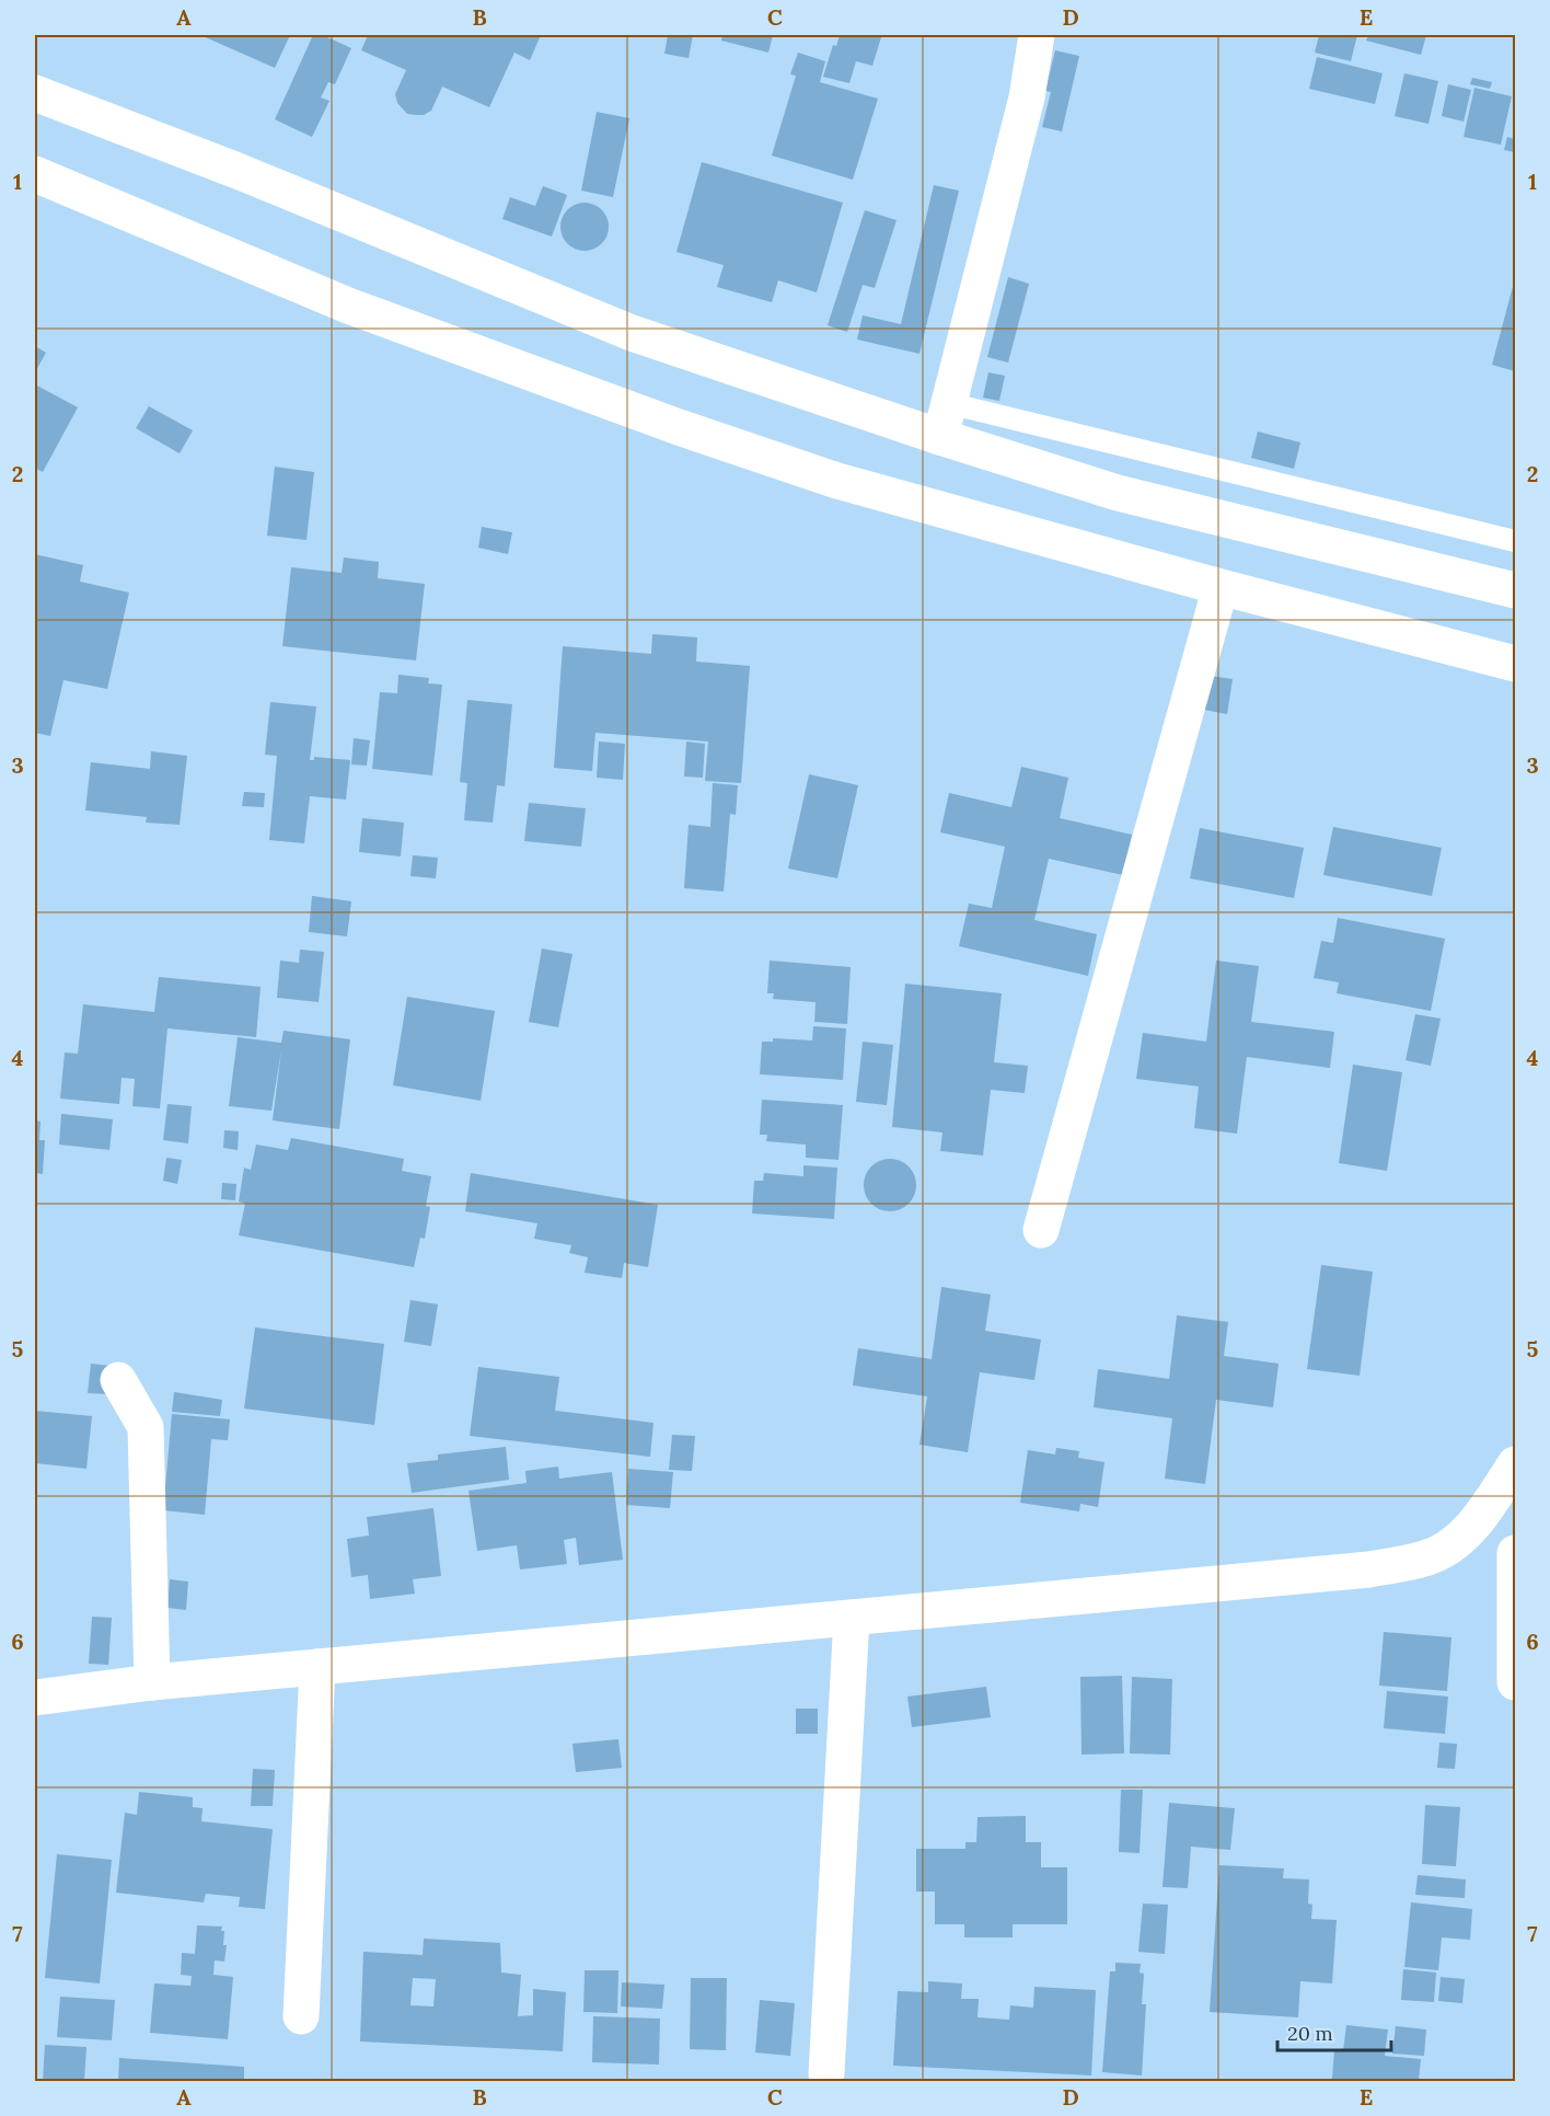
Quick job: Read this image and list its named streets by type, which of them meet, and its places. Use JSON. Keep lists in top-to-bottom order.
{
  "scale_bar": "20 m",
  "grid": {
    "columns": [
      "A",
      "B",
      "C",
      "D",
      "E"
    ],
    "rows": [
      "1",
      "2",
      "3",
      "4",
      "5",
      "6",
      "7"
    ]
  }
}
